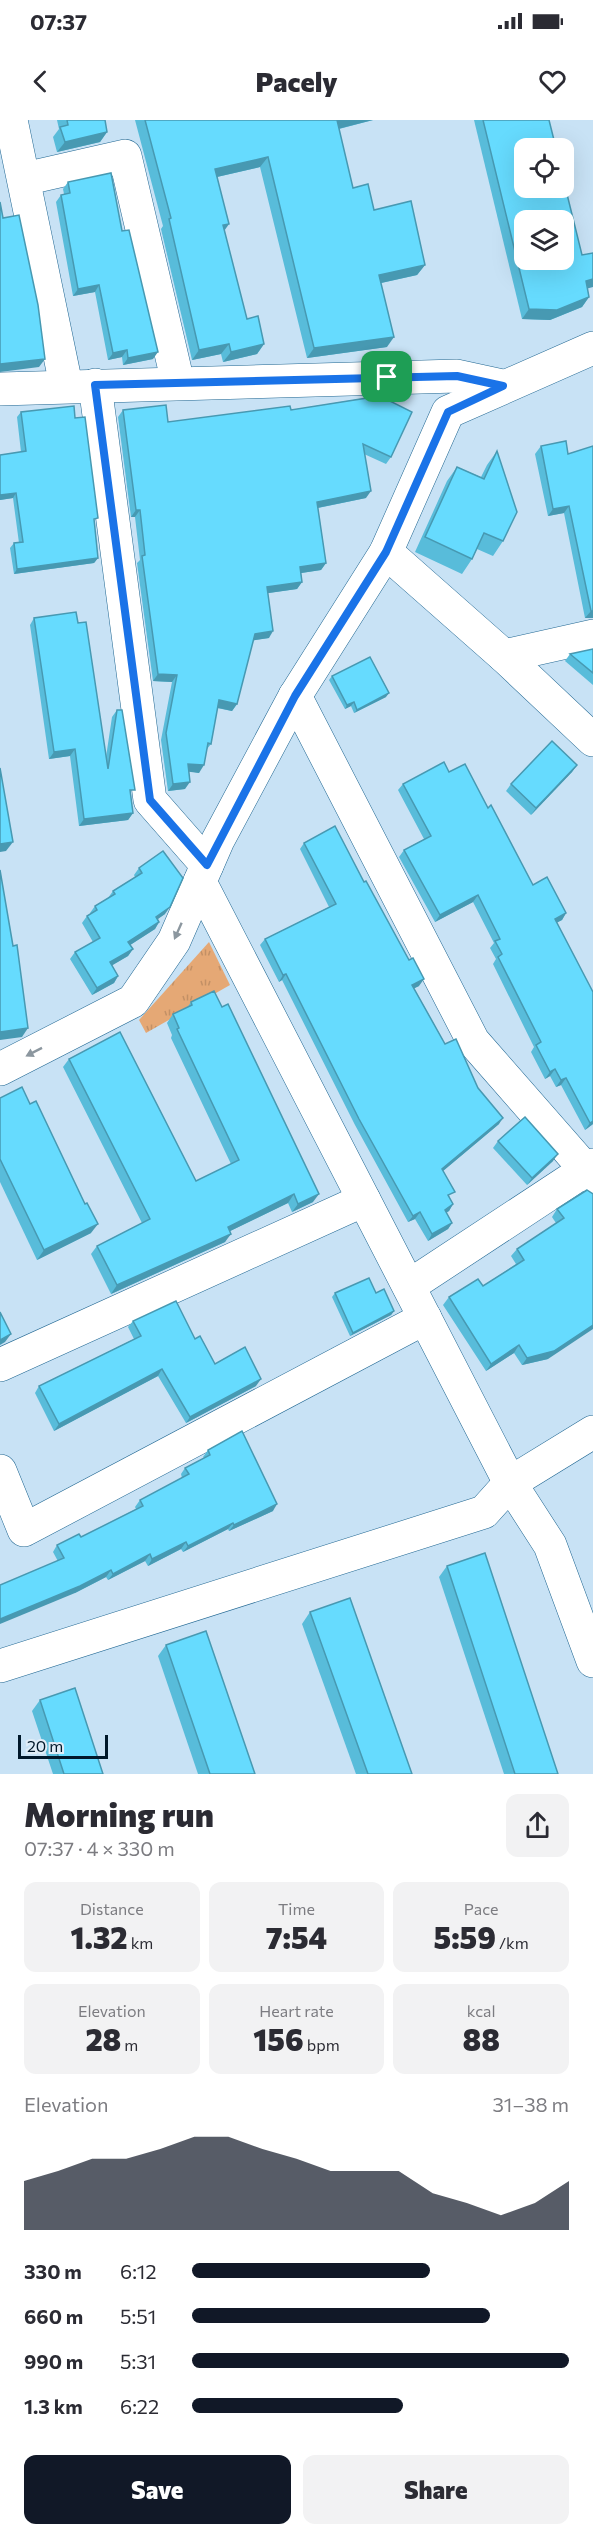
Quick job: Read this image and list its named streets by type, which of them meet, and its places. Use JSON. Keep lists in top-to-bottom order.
{
  "scale_bar": "20 m",
  "page": {
    "status": "07:37",
    "header": "Pacely",
    "scale": "20 m",
    "heading": ["Morning run", "07:37 · 4 × 330 m"],
    "stats": [
      ["Distance", "1.32 km"],
      ["Time", "7:54"],
      ["Pace", "5:59 /km"],
      ["Elevation", "28 m"],
      ["Heart rate", "156 bpm"],
      ["kcal", "88"]
    ],
    "chart": ["Elevation", "31–38 m"],
    "list": [
      {
        "name": "330 m",
        "note": "6:12"
      },
      {
        "name": "660 m",
        "note": "5:51"
      },
      {
        "name": "990 m",
        "note": "5:31"
      },
      {
        "name": "1.3 km",
        "note": "6:22"
      }
    ],
    "buttons": ["Save", "Share"]
  }
}
